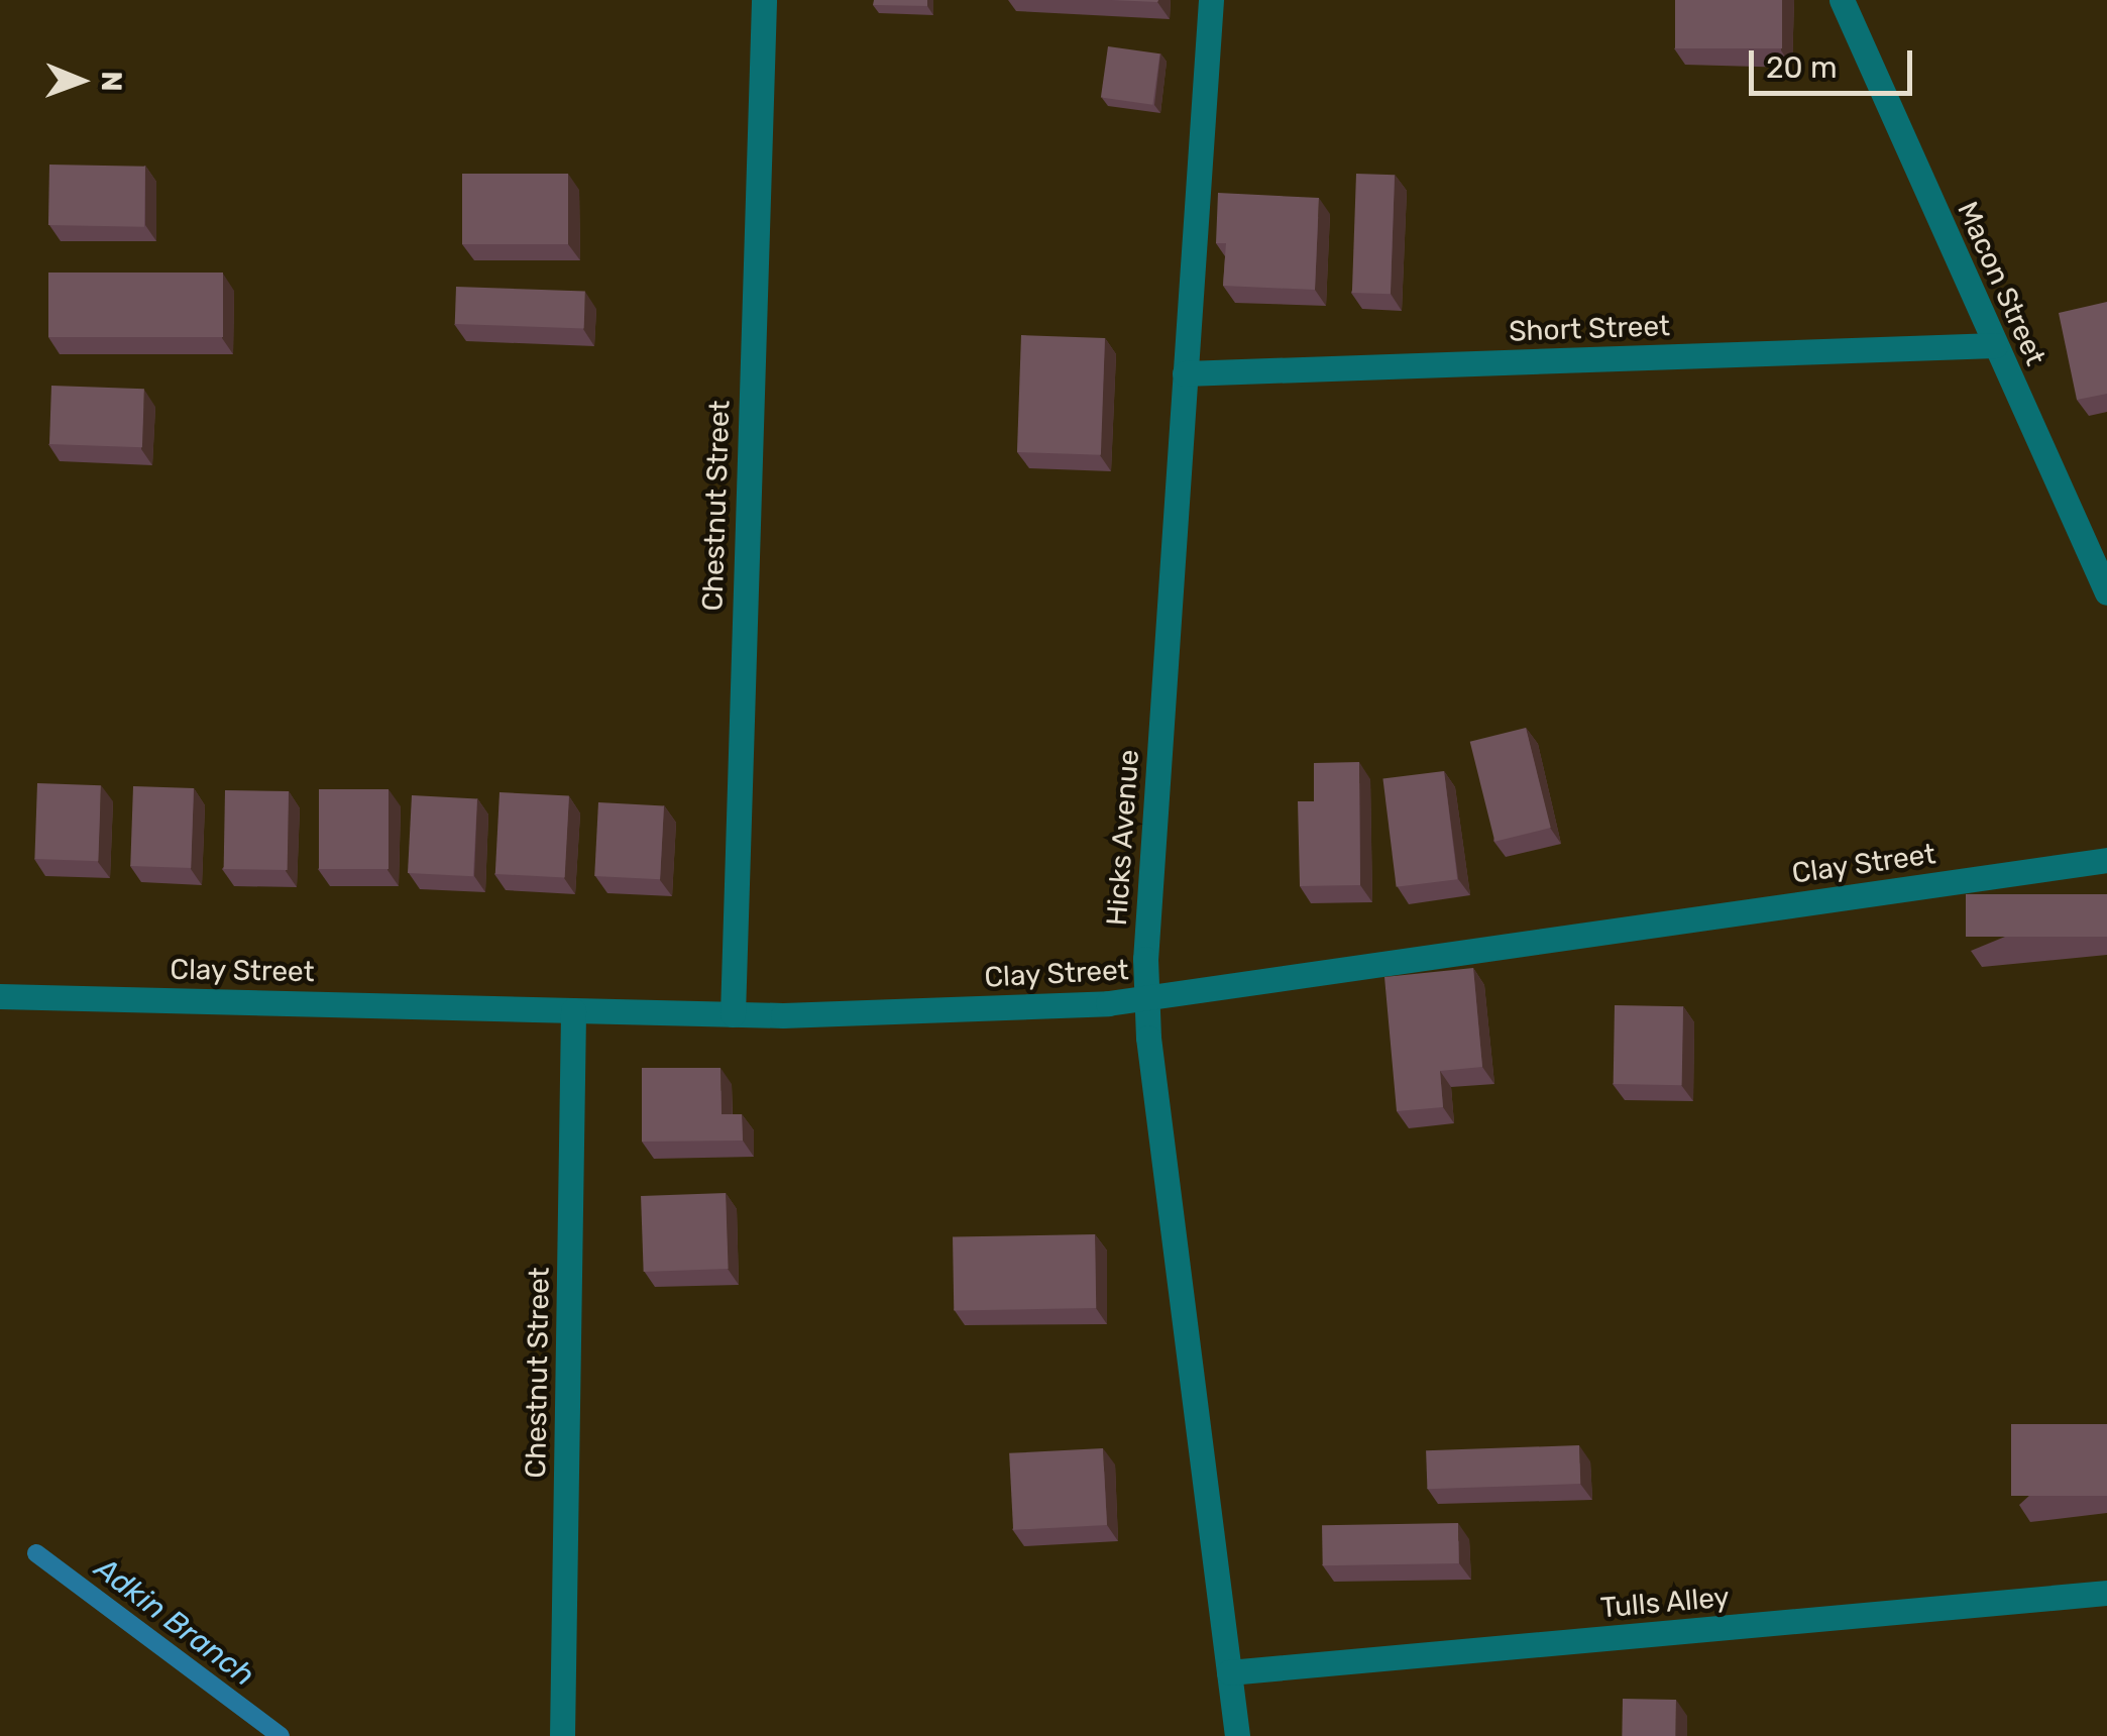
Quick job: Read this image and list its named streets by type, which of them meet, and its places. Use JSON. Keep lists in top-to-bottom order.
{
  "streets": {
    "street": [
      "Macon Street",
      "Short Street",
      "Chestnut Street",
      "Hicks Avenue",
      "Clay Street",
      "Tulls Alley"
    ]
  },
  "crossings": [
    ["Macon Street", "Short Street"],
    ["Short Street", "Hicks Avenue"],
    ["Chestnut Street", "Clay Street"],
    ["Hicks Avenue", "Clay Street"],
    ["Hicks Avenue", "Tulls Alley"]
  ],
  "water": ["Adkin Branch"],
  "scale_bar": "20 m",
  "north": "right"
}
